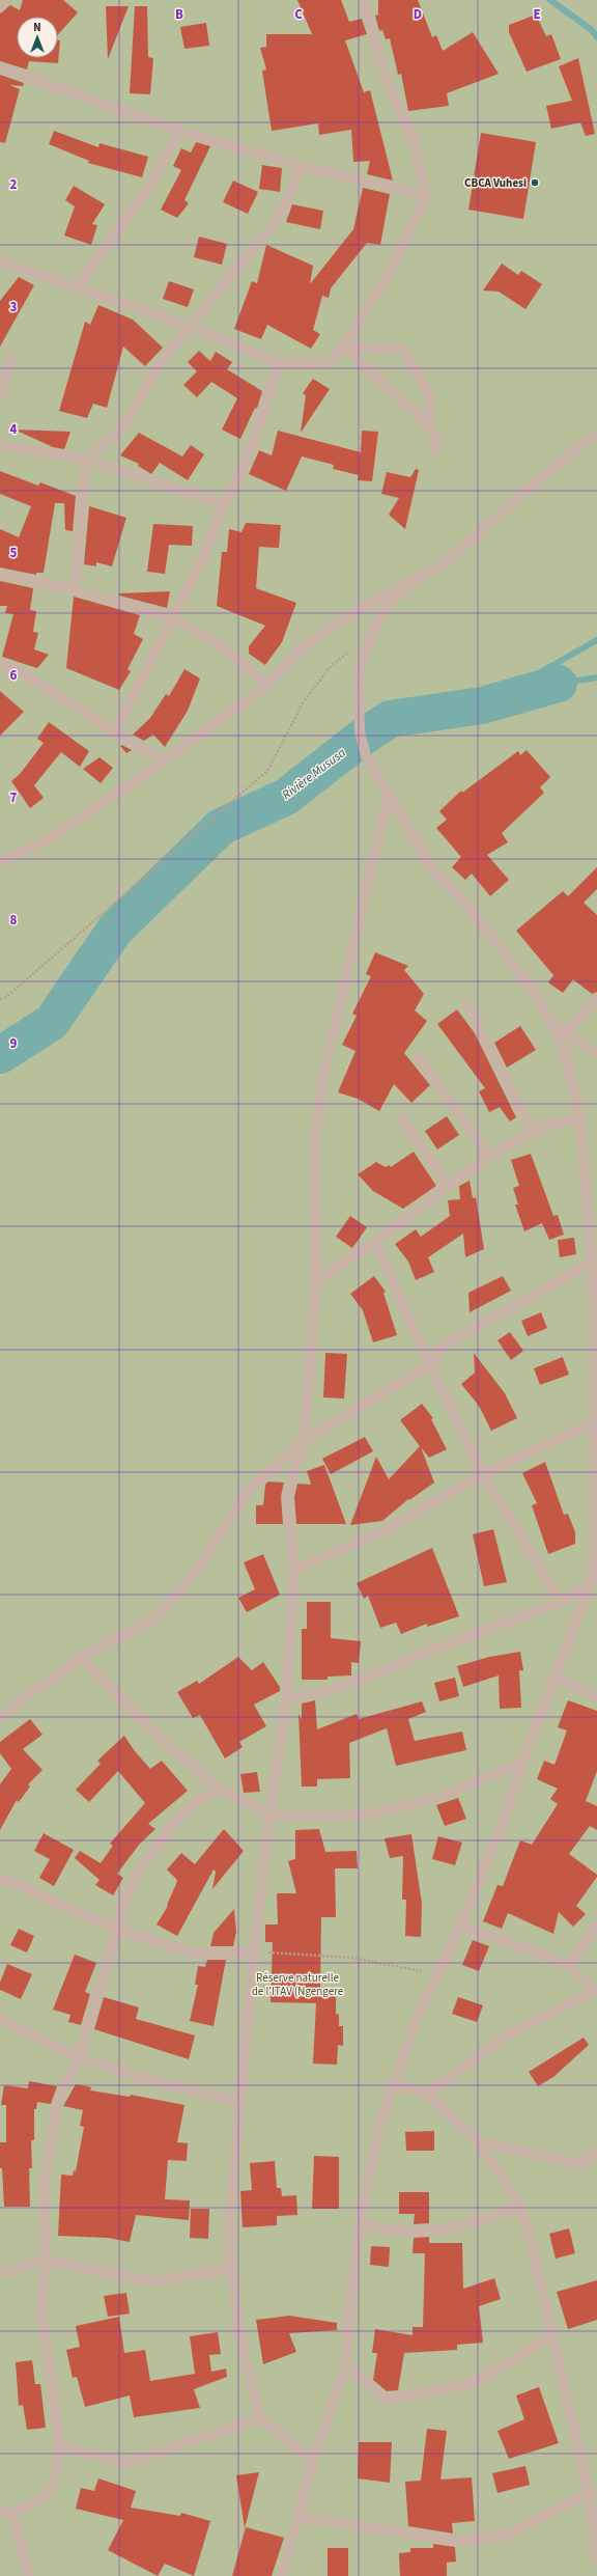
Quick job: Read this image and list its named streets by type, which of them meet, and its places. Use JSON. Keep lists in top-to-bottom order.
{
  "water": ["Rivière Mususa"],
  "parks": ["Réserve naturelle de l'ITAV (Ngengere"],
  "places": ["CBCA Vuhesi"],
  "north": "top",
  "grid": {
    "columns": [
      "B",
      "C",
      "D",
      "E"
    ],
    "rows": [
      "2",
      "3",
      "4",
      "5",
      "6",
      "7",
      "8",
      "9"
    ]
  }
}
